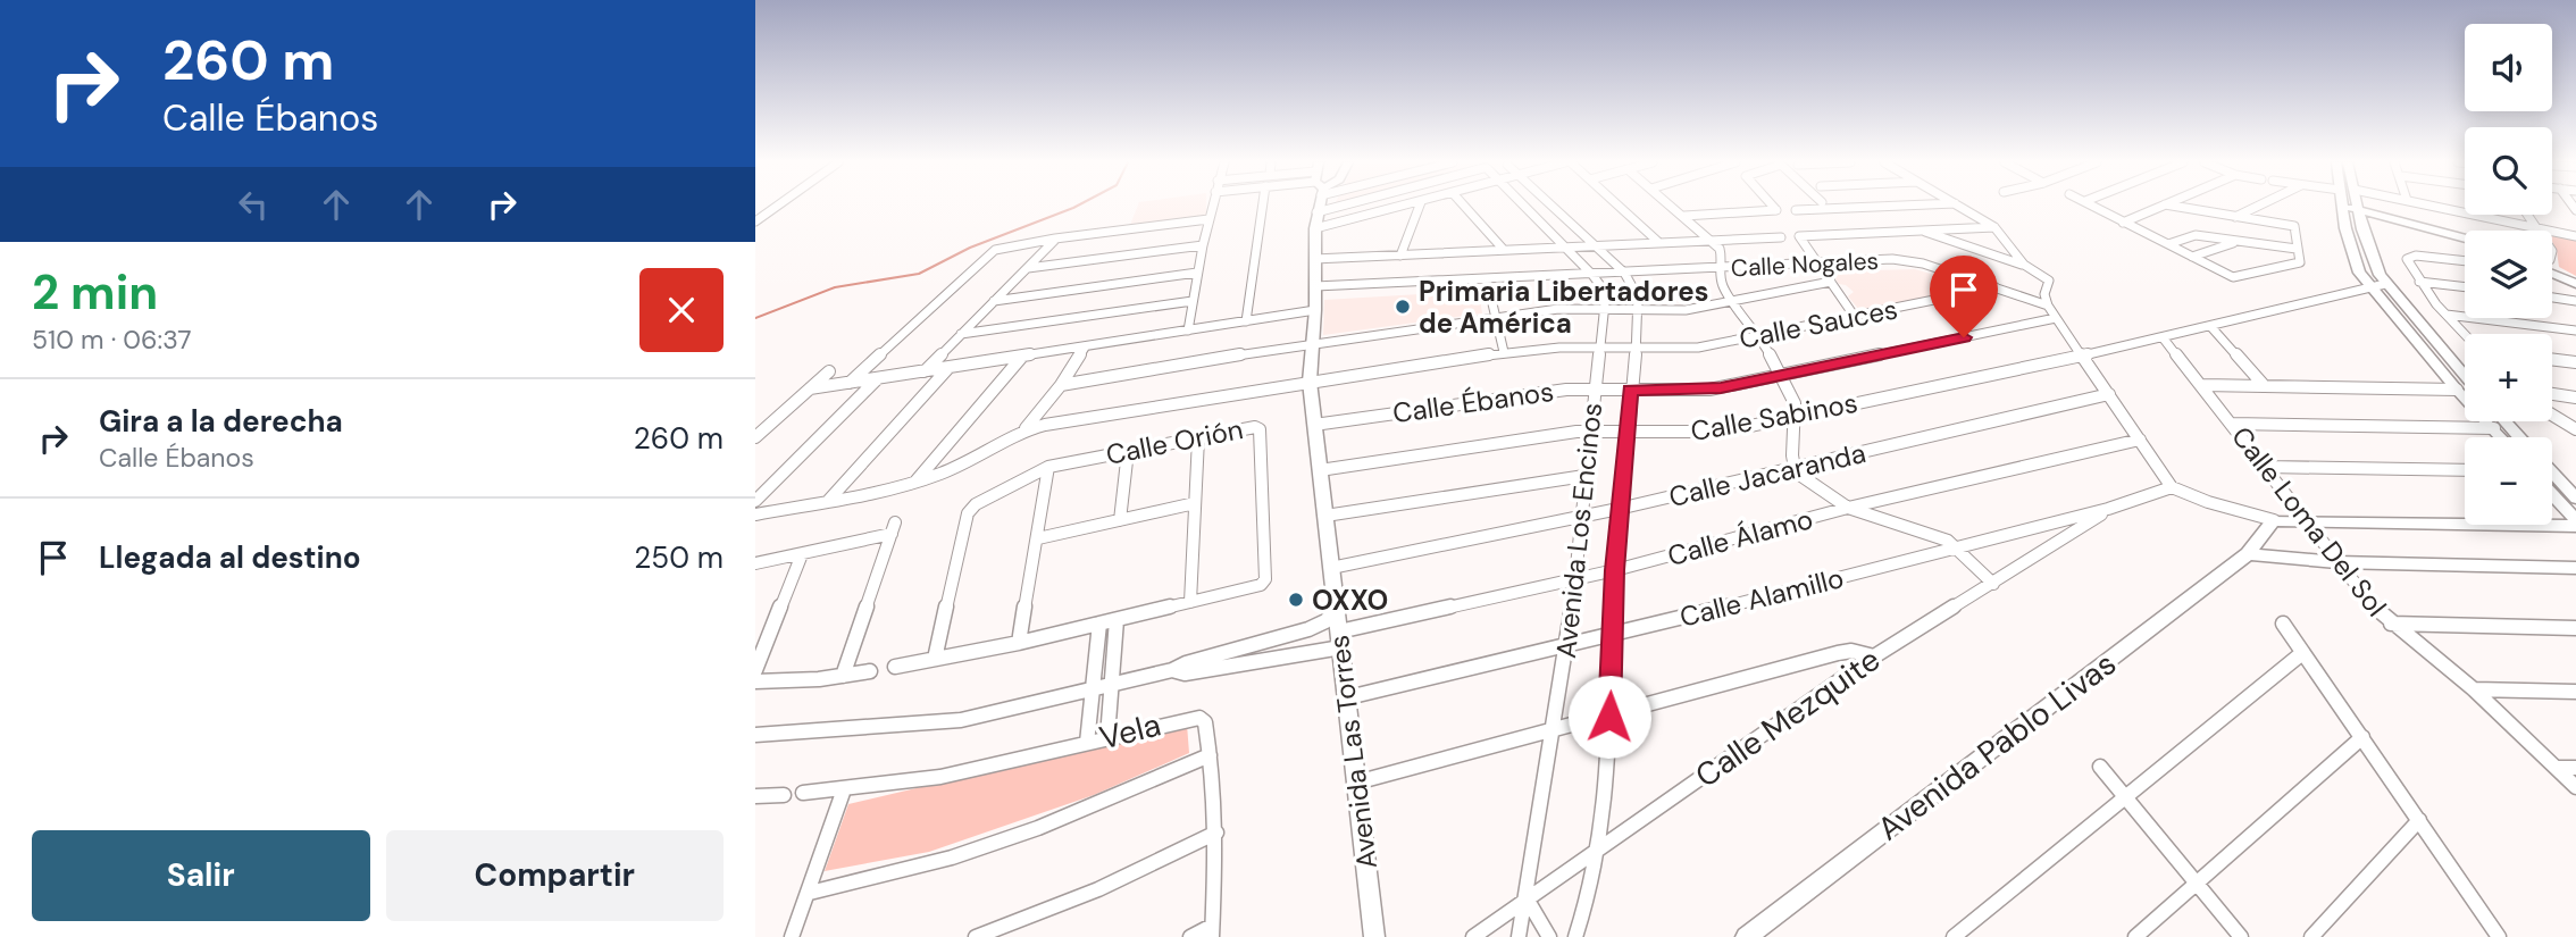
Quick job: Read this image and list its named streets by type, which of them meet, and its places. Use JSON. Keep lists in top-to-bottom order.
{
  "streets": {
    "street": [
      "Calle Nogales",
      "Calle Sauces",
      "Calle Ébanos",
      "Calle Sabinos",
      "Calle Orión",
      "Calle Jacaranda",
      "Calle Loma Del Sol",
      "Avenida Los Encinos",
      "Calle Álamo",
      "Calle Alamillo",
      "Calle Mezquite",
      "Vela",
      "Avenida Pablo Livas",
      "Avenida Las Torres"
    ]
  },
  "crossings": [
    ["Calle Nogales", "Calle Sauces"],
    ["Calle Nogales", "Avenida Los Encinos"],
    ["Calle Nogales", "Avenida Las Torres"],
    ["Calle Sauces", "Avenida Los Encinos"],
    ["Calle Sauces", "Avenida Las Torres"],
    ["Calle Ébanos", "Avenida Los Encinos"],
    ["Calle Ébanos", "Avenida Las Torres"],
    ["Calle Sabinos", "Calle Loma Del Sol"],
    ["Calle Sabinos", "Avenida Los Encinos"],
    ["Calle Sabinos", "Avenida Las Torres"],
    ["Calle Jacaranda", "Avenida Los Encinos"],
    ["Calle Jacaranda", "Avenida Las Torres"],
    ["Avenida Los Encinos", "Calle Álamo"],
    ["Avenida Los Encinos", "Calle Alamillo"],
    ["Avenida Los Encinos", "Calle Mezquite"],
    ["Calle Álamo", "Avenida Las Torres"],
    ["Calle Alamillo", "Calle Mezquite"],
    ["Calle Alamillo", "Avenida Las Torres"]
  ],
  "places": ["Primaria Libertadores de América", "OXXO"],
  "page": {
    "turn": ["260 m", "Calle Ébanos"],
    "map_buttons": ["+", "−"],
    "heading": ["2 min", "510 m · 06:37"],
    "list": [
      {
        "name": "Gira a la derecha",
        "note": "Calle Ébanos",
        "value": "260 m"
      },
      {
        "name": "Llegada al destino",
        "value": "250 m"
      }
    ],
    "buttons": ["Salir", "Compartir"]
  }
}
